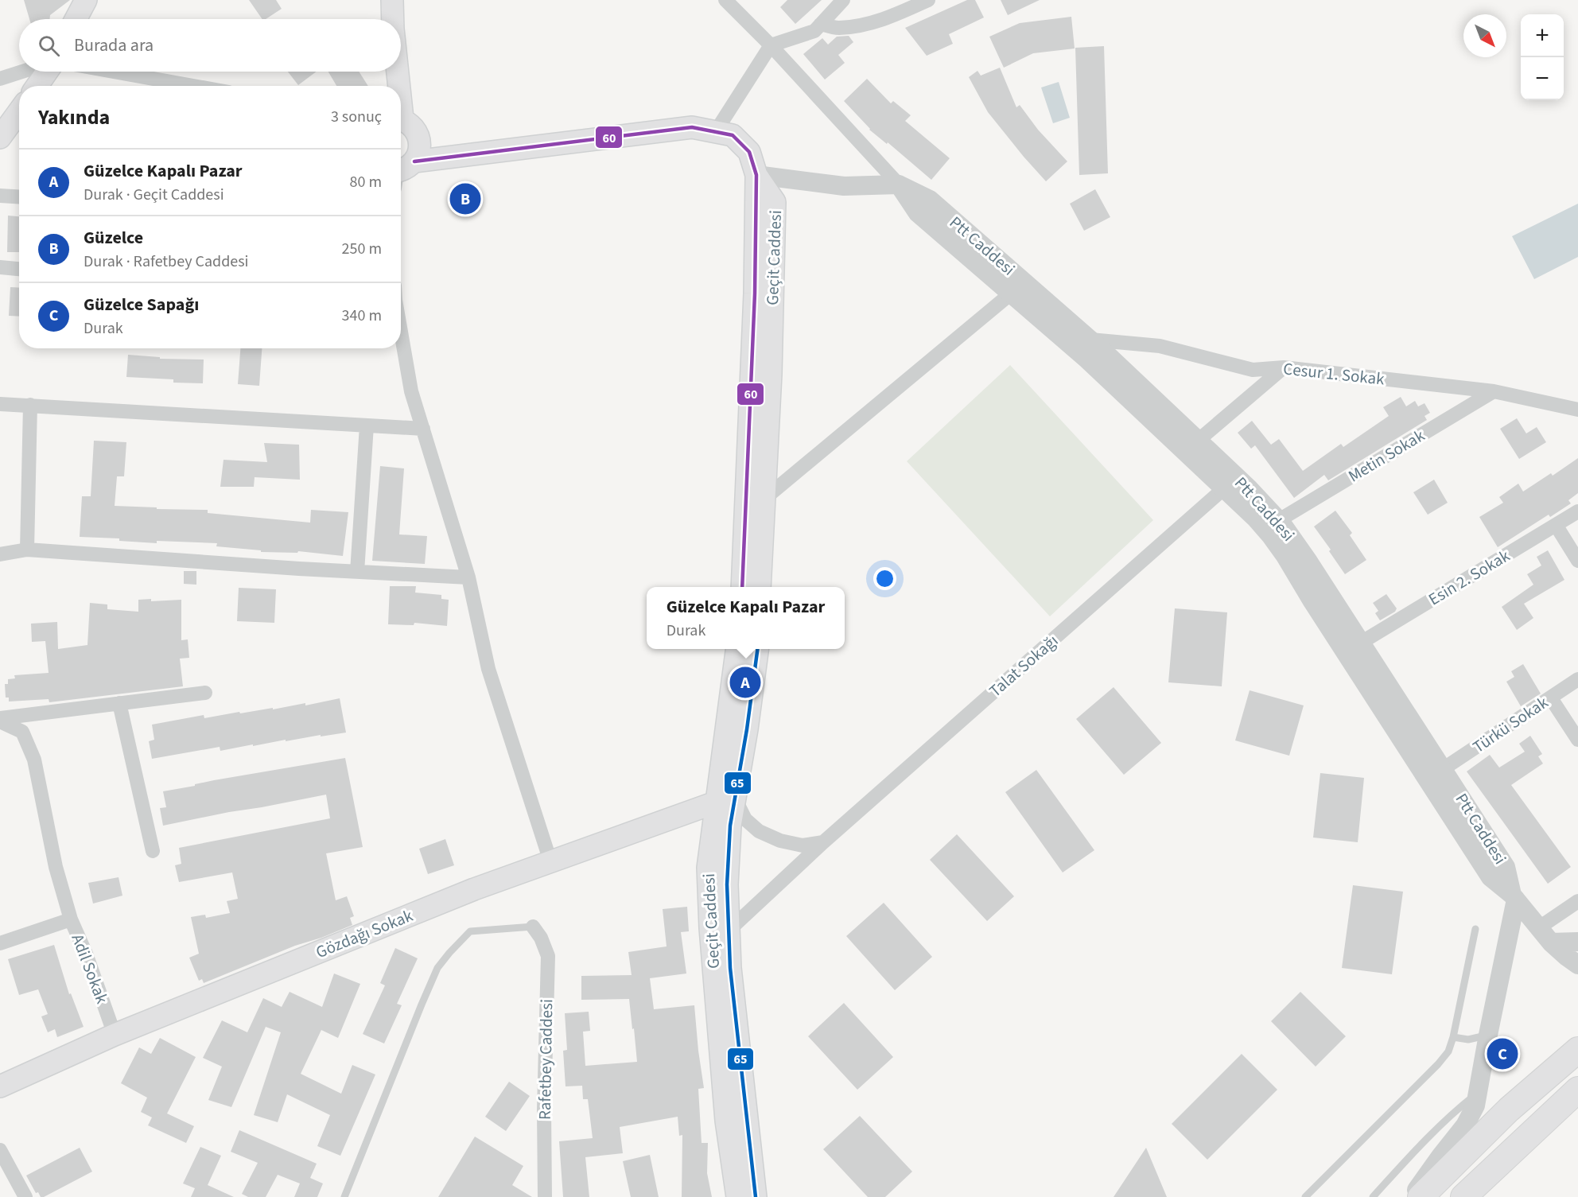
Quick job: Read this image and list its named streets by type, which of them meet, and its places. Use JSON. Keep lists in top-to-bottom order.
{
  "streets": {
    "main road": ["Geçit Caddesi", "Gözdağı Sokak"],
    "street": [
      "Ptt Caddesi",
      "Cesur 1. Sokak",
      "Metin Sokak",
      "Esin 2. Sokak",
      "Talat Sokağı",
      "Türkü Sokak",
      "Adil Sokak",
      "Rafetbey Caddesi"
    ]
  },
  "crossings": [
    ["Ptt Caddesi", "Cesur 1. Sokak"],
    ["Ptt Caddesi", "Metin Sokak"],
    ["Ptt Caddesi", "Esin 2. Sokak"],
    ["Ptt Caddesi", "Talat Sokağı"],
    ["Ptt Caddesi", "Türkü Sokak"],
    ["Geçit Caddesi", "Talat Sokağı"],
    ["Geçit Caddesi", "Gözdağı Sokak"],
    ["Cesur 1. Sokak", "Metin Sokak"],
    ["Gözdağı Sokak", "Adil Sokak"]
  ],
  "lines": ["transit line 60", "transit line 65"],
  "north": "bottom right",
  "page": {
    "map_buttons": ["+", "−"],
    "search": "Burada ara",
    "heading": ["Yakında", "3 sonuç"],
    "list": [
      {
        "mark": "A",
        "name": "Güzelce Kapalı Pazar",
        "note": "Durak · Geçit Caddesi",
        "value": "80 m"
      },
      {
        "mark": "B",
        "name": "Güzelce",
        "note": "Durak · Rafetbey Caddesi",
        "value": "250 m"
      },
      {
        "mark": "C",
        "name": "Güzelce Sapağı",
        "note": "Durak",
        "value": "340 m"
      }
    ],
    "pins": ["B", "A", "C"],
    "popup": ["Güzelce Kapalı Pazar", "Durak"]
  }
}
